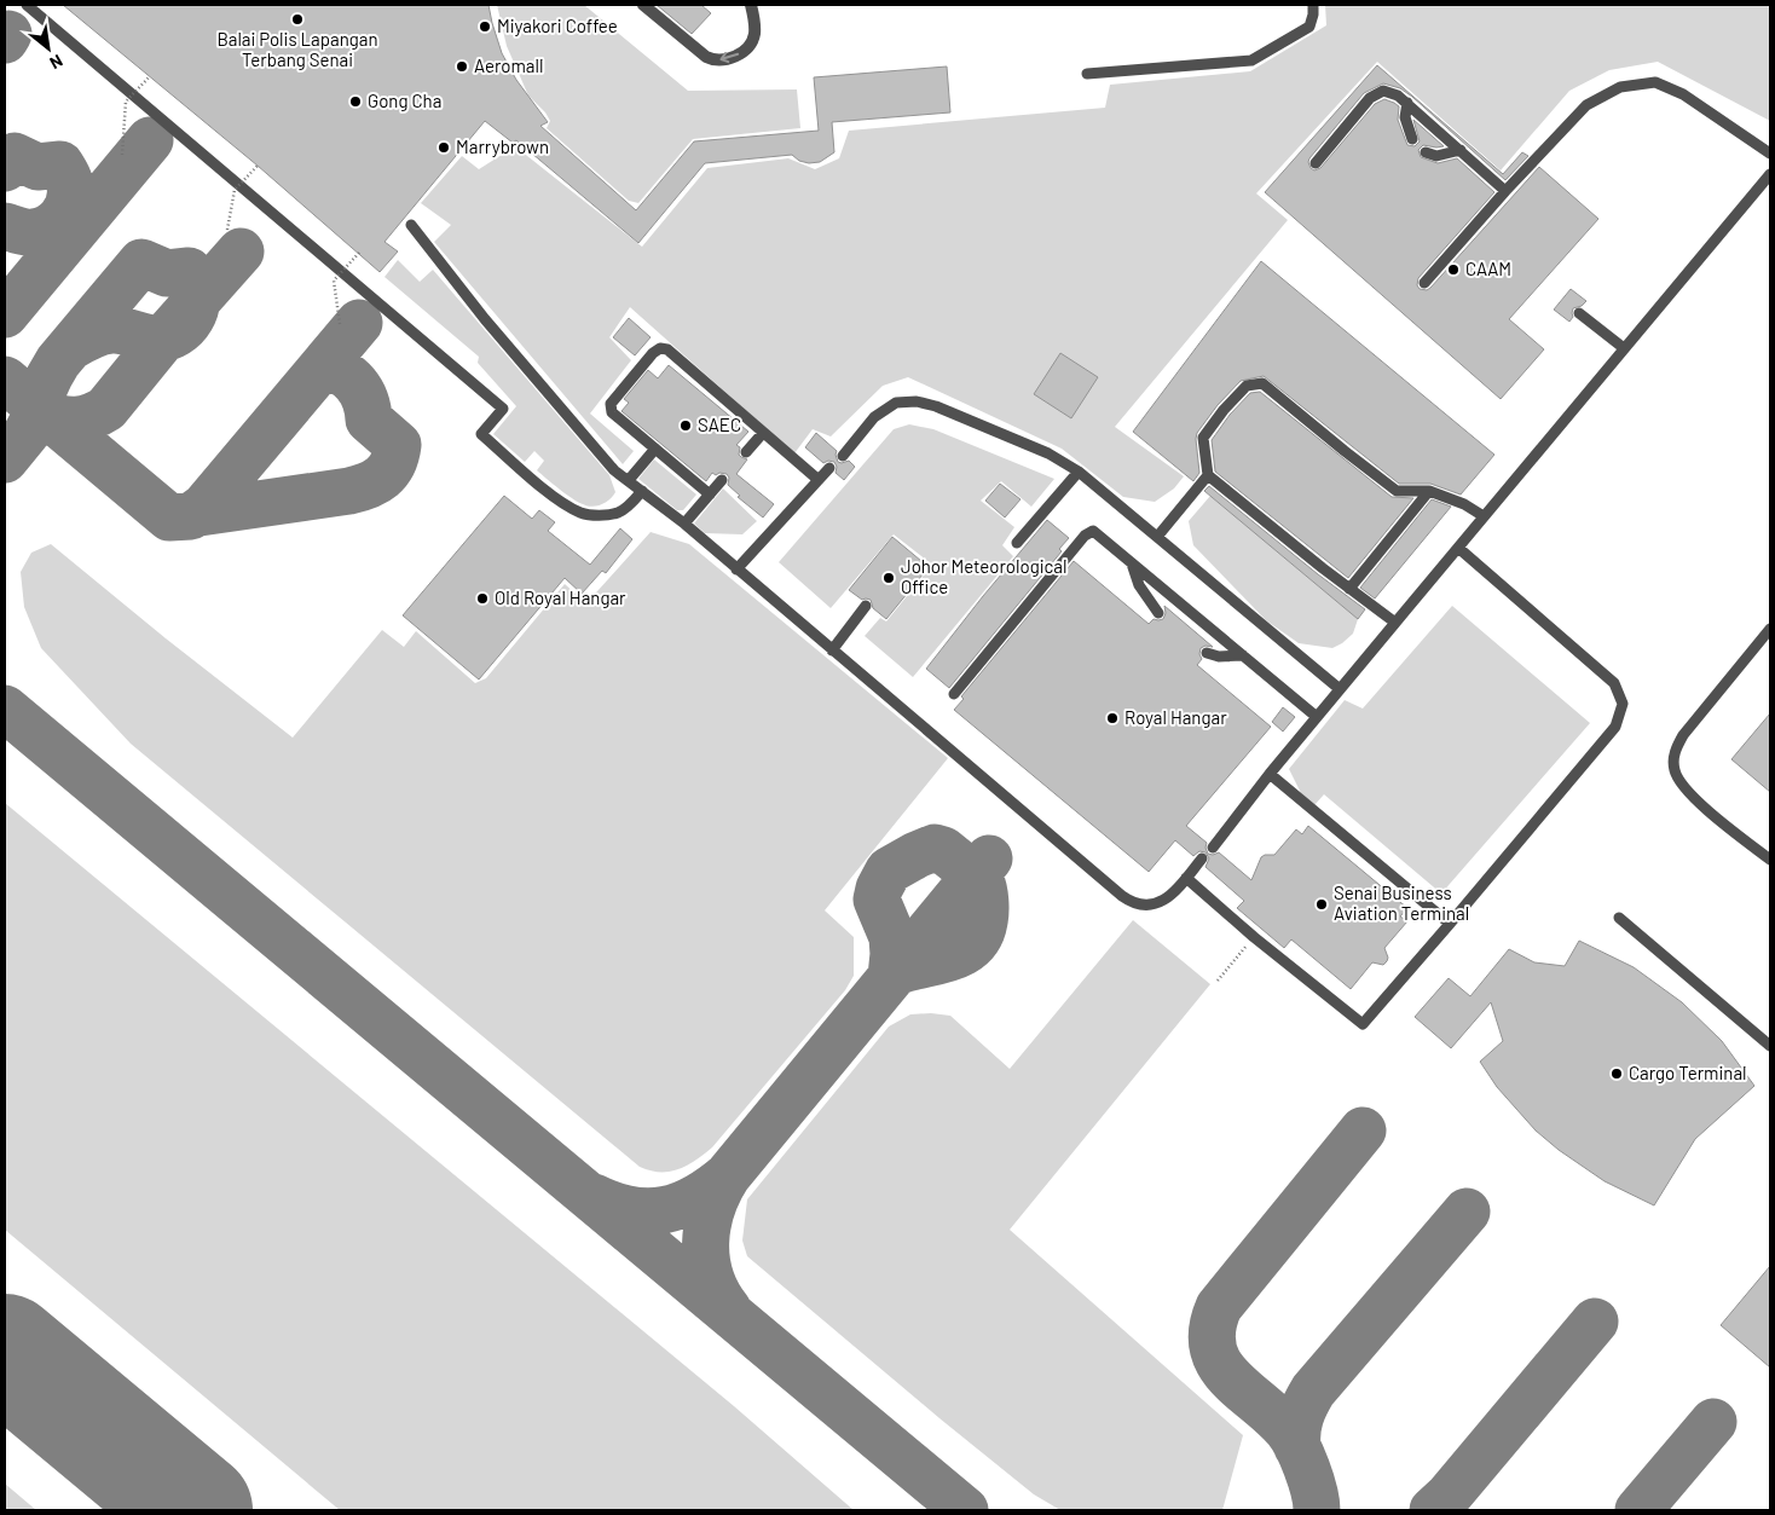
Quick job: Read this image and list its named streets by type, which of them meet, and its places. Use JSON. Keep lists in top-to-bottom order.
{
  "places": [
    "Balai Polis Lapangan Terbang Senai",
    "Miyakori Coffee",
    "Aeromall",
    "Gong Cha",
    "Marrybrown",
    "CAAM",
    "SAEC",
    "Johor Meteorological Office",
    "Old Royal Hangar",
    "Royal Hangar",
    "Senai Business Aviation Terminal",
    "Cargo Terminal"
  ],
  "north": "bottom right"
}
